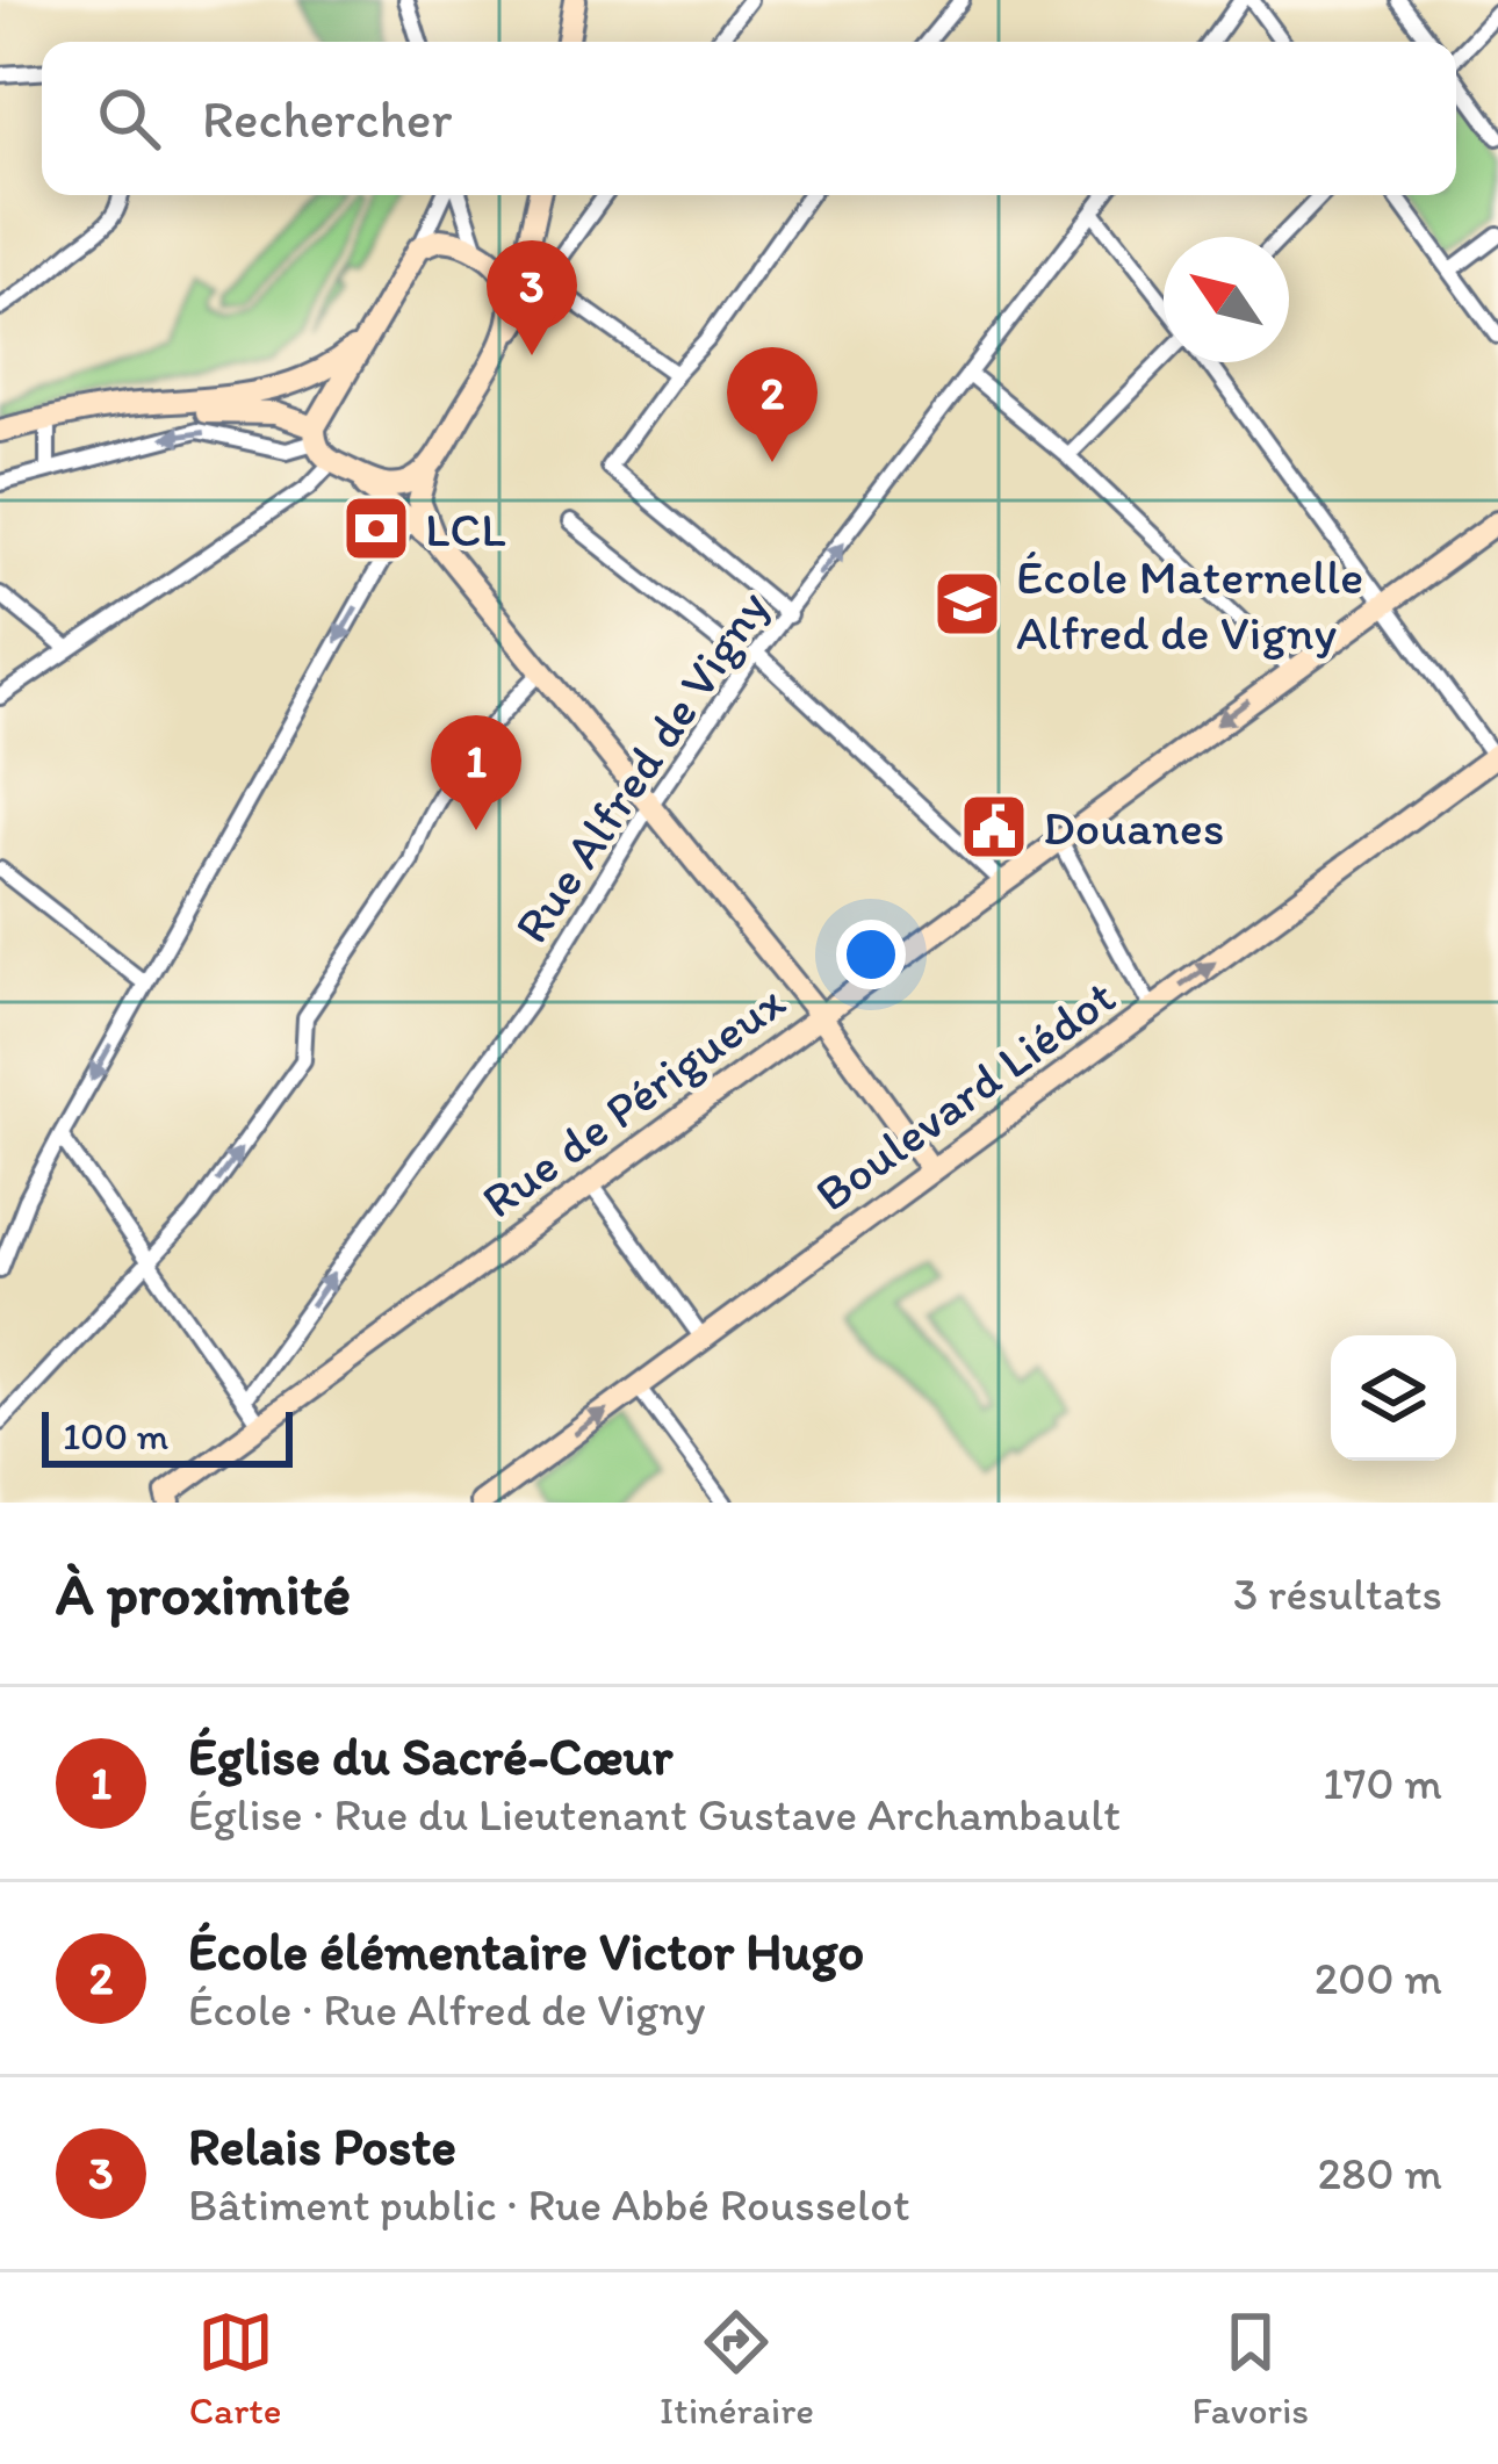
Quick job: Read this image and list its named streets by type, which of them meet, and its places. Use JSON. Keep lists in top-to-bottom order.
{
  "streets": {
    "main road": ["Boulevard Liédot", "Rue de Périgueux"],
    "street": ["Rue Alfred de Vigny"]
  },
  "one_way": ["Rue Alfred de Vigny", "Boulevard Liédot"],
  "places": {
    "bank": ["LCL"],
    "school or university": ["École Maternelle Alfred de Vigny"],
    "public building": ["Douanes"]
  },
  "scale_bar": "100 m",
  "north": "top left",
  "page": {
    "search": "Rechercher",
    "pins": ["3", "2", "1"],
    "scale": "100 m",
    "heading": ["À proximité", "3 résultats"],
    "list": [
      {
        "mark": "1",
        "name": "Église du Sacré-Cœur",
        "note": "Église · Rue du Lieutenant Gustave Archambault",
        "value": "170 m"
      },
      {
        "mark": "2",
        "name": "École élémentaire Victor Hugo",
        "note": "École · Rue Alfred de Vigny",
        "value": "200 m"
      },
      {
        "mark": "3",
        "name": "Relais Poste",
        "note": "Bâtiment public · Rue Abbé Rousselot",
        "value": "280 m"
      }
    ],
    "nav": ["Carte", "Itinéraire", "Favoris"]
  }
}
